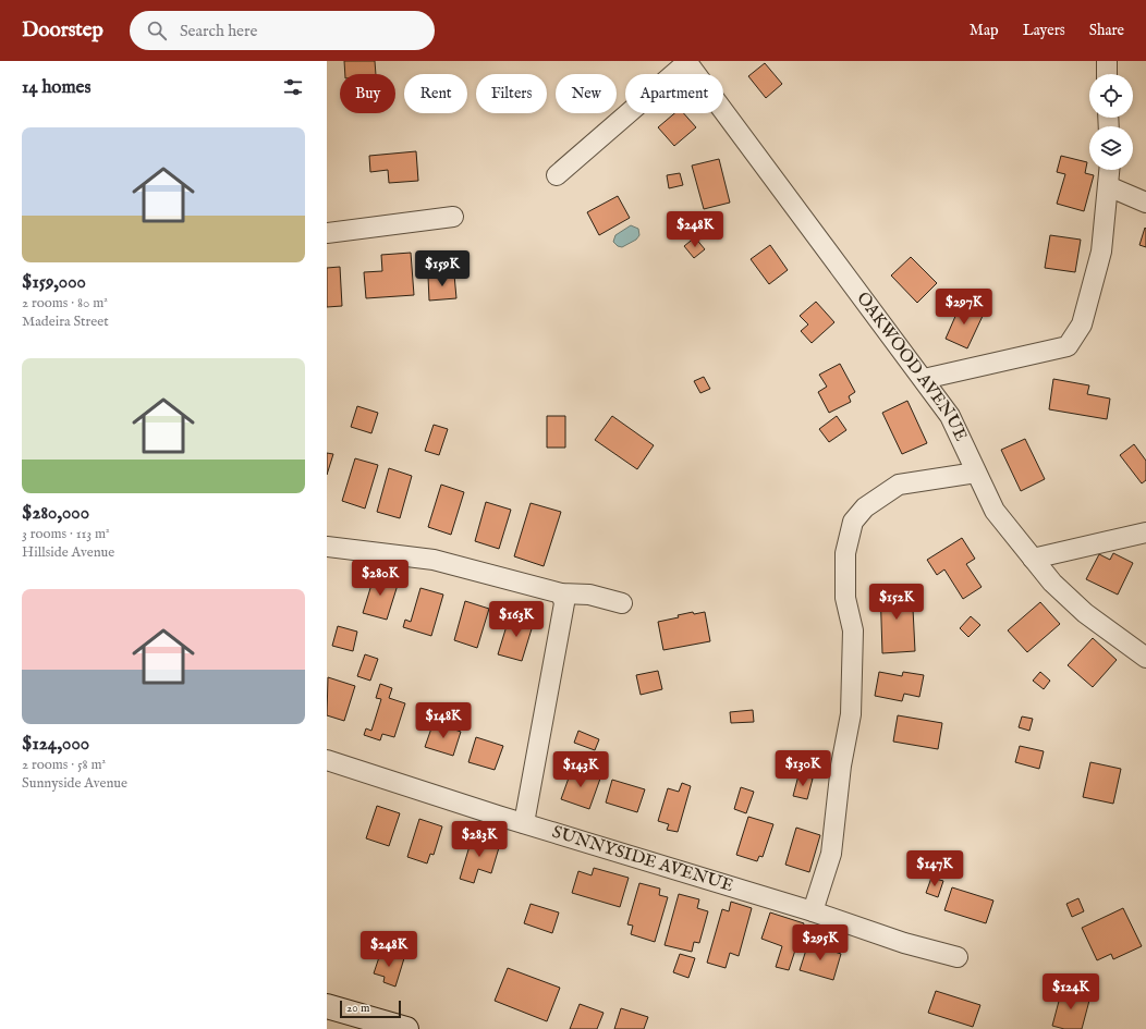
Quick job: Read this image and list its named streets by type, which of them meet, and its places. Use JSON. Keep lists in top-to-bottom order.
{
  "streets": {
    "street": ["OAKWOOD AVENUE", "SUNNYSIDE AVENUE"]
  },
  "scale_bar": "20 m",
  "page": {
    "header": "Doorstep",
    "search": "Search here",
    "nav": ["Map", "Layers", "Share"],
    "heading": "14 homes",
    "chip": [
      "Buy",
      "Rent",
      "Filters",
      "New",
      "Apartment"
    ],
    "list": [
      {
        "name": "$159,000",
        "note": "2 rooms · 80 m² · Madeira Street"
      },
      {
        "name": "$280,000",
        "note": "3 rooms · 113 m² · Hillside Avenue"
      },
      {
        "name": "$124,000",
        "note": "2 rooms · 58 m² · Sunnyside Avenue"
      }
    ],
    "price": [
      "$248K",
      "$159K",
      "$297K",
      "$280K",
      "$152K",
      "$163K",
      "$148K",
      "$130K",
      "$143K",
      "$283K",
      "$147K",
      "$295K",
      "$248K",
      "$124K"
    ],
    "scale": "20 m"
  }
}
